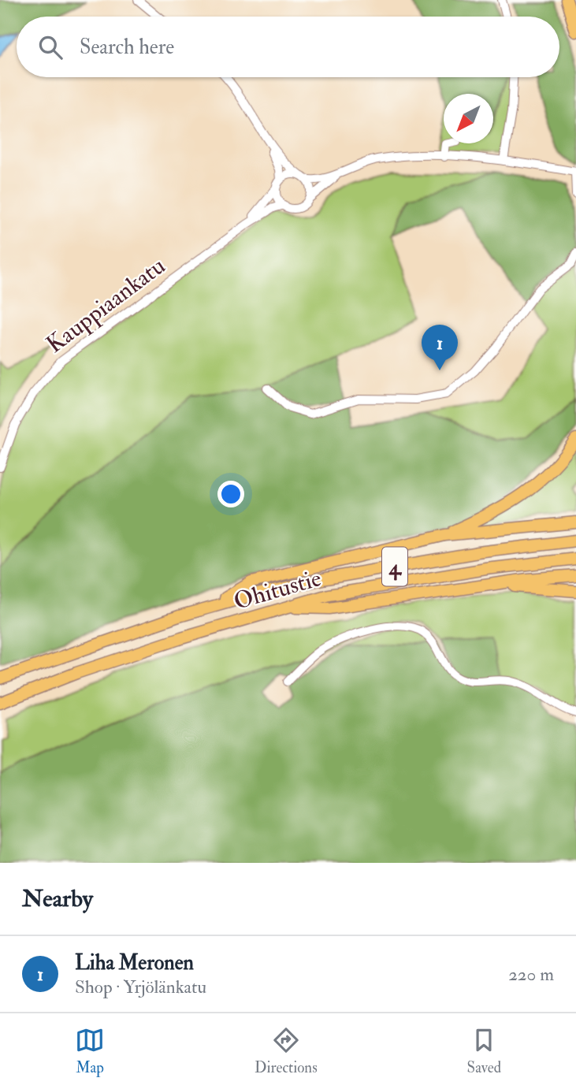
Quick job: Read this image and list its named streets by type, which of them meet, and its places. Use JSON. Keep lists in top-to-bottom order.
{
  "streets": {
    "highway": ["4", "Ohitustie"],
    "street": ["Kauppiaankatu"]
  },
  "north": "bottom left",
  "page": {
    "search": "Search here",
    "pins": "1",
    "heading": "Nearby",
    "list": [
      {
        "mark": "1",
        "name": "Liha Meronen",
        "note": "Shop · Yrjölänkatu",
        "value": "220 m"
      }
    ],
    "nav": ["Map", "Directions", "Saved"]
  }
}
